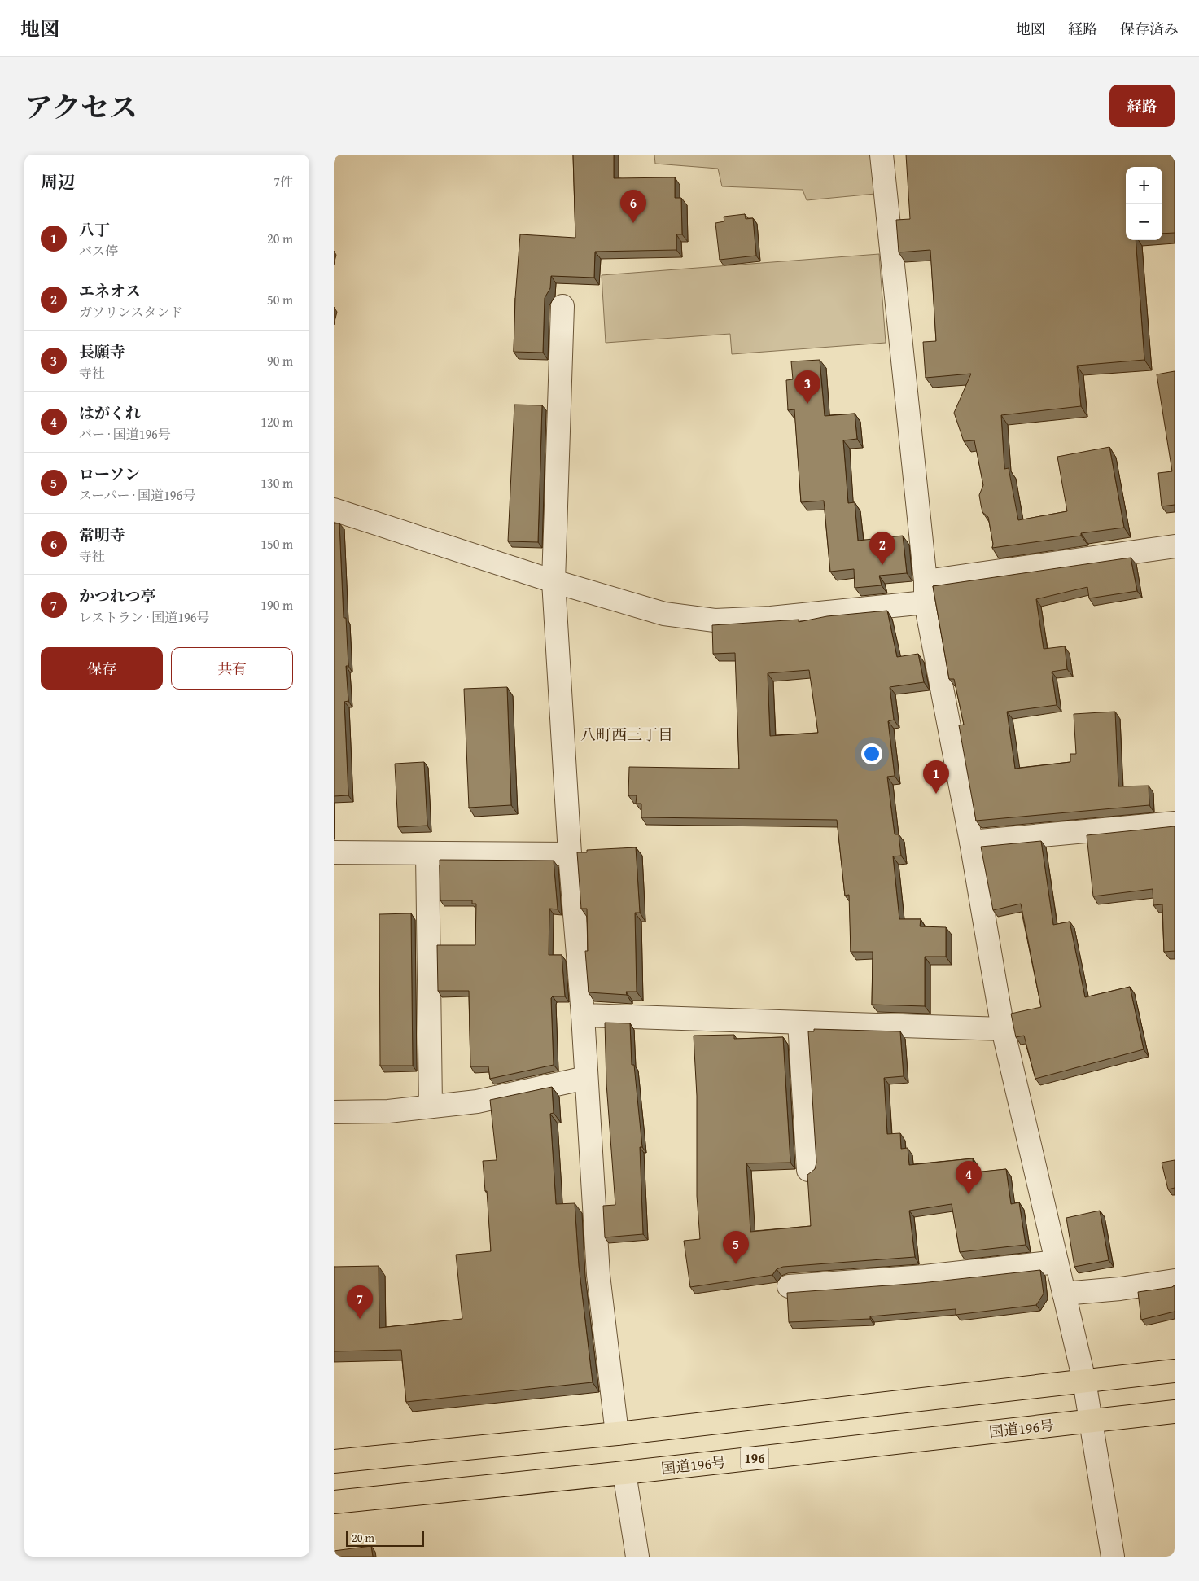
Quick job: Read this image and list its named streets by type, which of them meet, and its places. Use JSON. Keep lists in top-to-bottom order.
{
  "streets": {
    "highway": ["国道196号", "196"]
  },
  "districts": ["八町西三丁目"],
  "scale_bar": "20 m",
  "page": {
    "header": "地図",
    "nav": ["地図", "経路", "保存済み"],
    "title": "アクセス",
    "buttons": [
      "経路",
      ["保存", "共有"]
    ],
    "heading": ["周辺", "7件"],
    "map_buttons": ["+", "−"],
    "pins": [
      "6",
      "3",
      "2",
      "1",
      "4",
      "5",
      "7"
    ],
    "list": [
      {
        "mark": "1",
        "name": "八丁",
        "note": "バス停",
        "value": "20 m"
      },
      {
        "mark": "2",
        "name": "エネオス",
        "note": "ガソリンスタンド",
        "value": "50 m"
      },
      {
        "mark": "3",
        "name": "長願寺",
        "note": "寺社",
        "value": "90 m"
      },
      {
        "mark": "4",
        "name": "はがくれ",
        "note": "バー · 国道196号",
        "value": "120 m"
      },
      {
        "mark": "5",
        "name": "ローソン",
        "note": "スーパー · 国道196号",
        "value": "130 m"
      },
      {
        "mark": "6",
        "name": "常明寺",
        "note": "寺社",
        "value": "150 m"
      },
      {
        "mark": "7",
        "name": "かつれつ亭",
        "note": "レストラン · 国道196号",
        "value": "190 m"
      }
    ],
    "scale": "20 m"
  }
}
